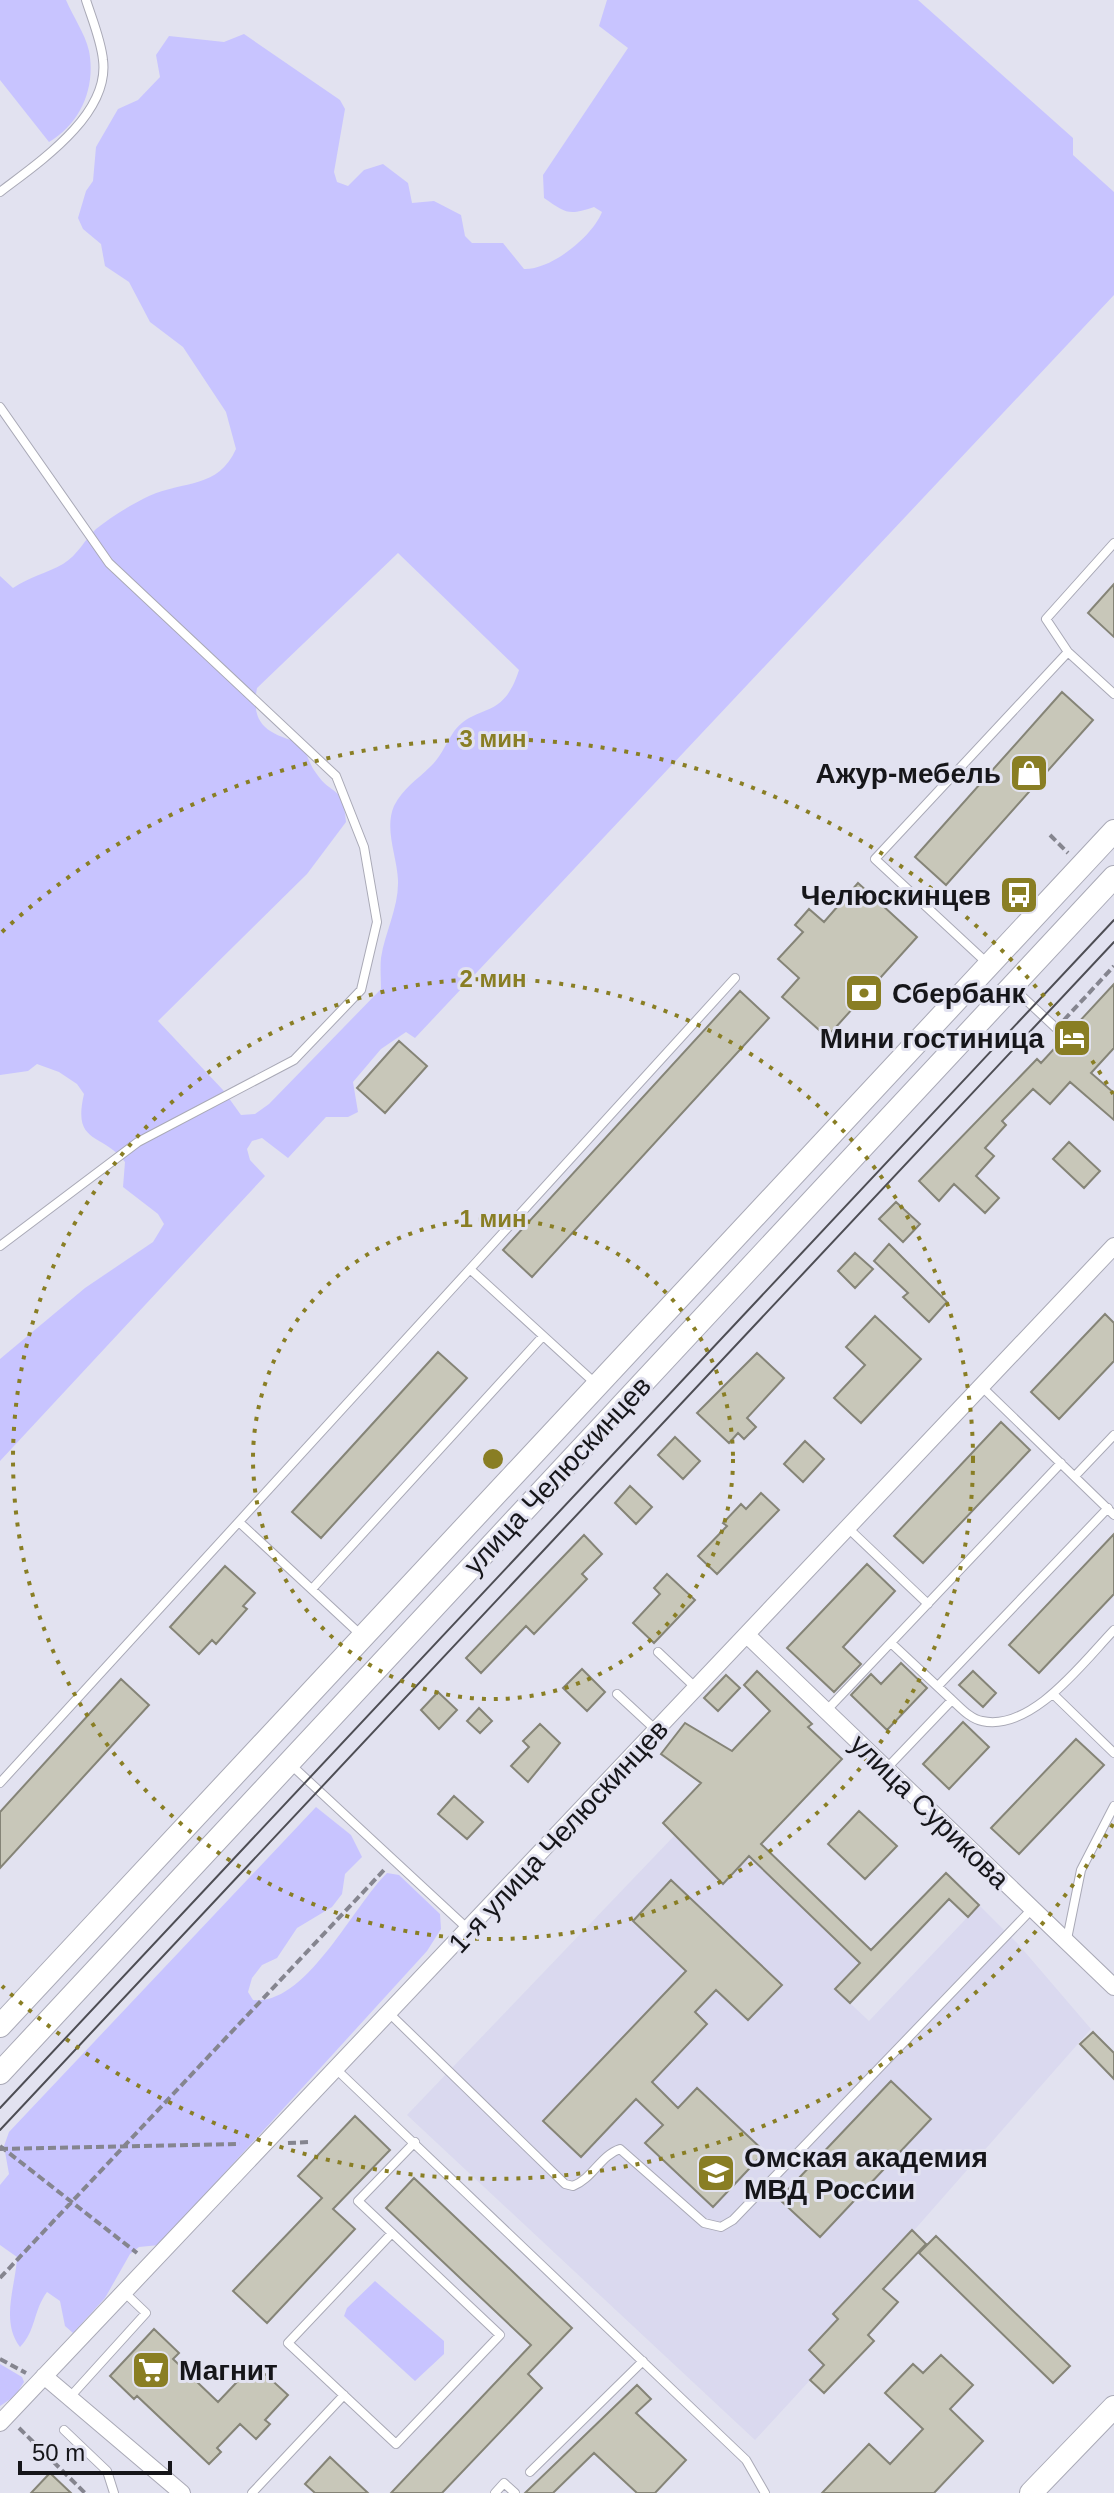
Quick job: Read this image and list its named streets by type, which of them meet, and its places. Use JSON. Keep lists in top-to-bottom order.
{
  "streets": {
    "main road": ["улица Челюскинцев"],
    "street": ["улица Сурикова", "1-я улица Челюскинцев"]
  },
  "crossings": [
    ["улица Сурикова", "1-я улица Челюскинцев"]
  ],
  "places": {
    "shop": ["Ажур-мебель"],
    "bus stop": ["Челюскинцев"],
    "bank": ["Сбербанк"],
    "hotel": ["Мини гостиница"],
    "school or university": ["Омская академия МВД России"],
    "supermarket": ["Магнит"]
  },
  "scale_bar": "50 m",
  "rings": ["3 мин", "2 мин", "1 мин"]
}
